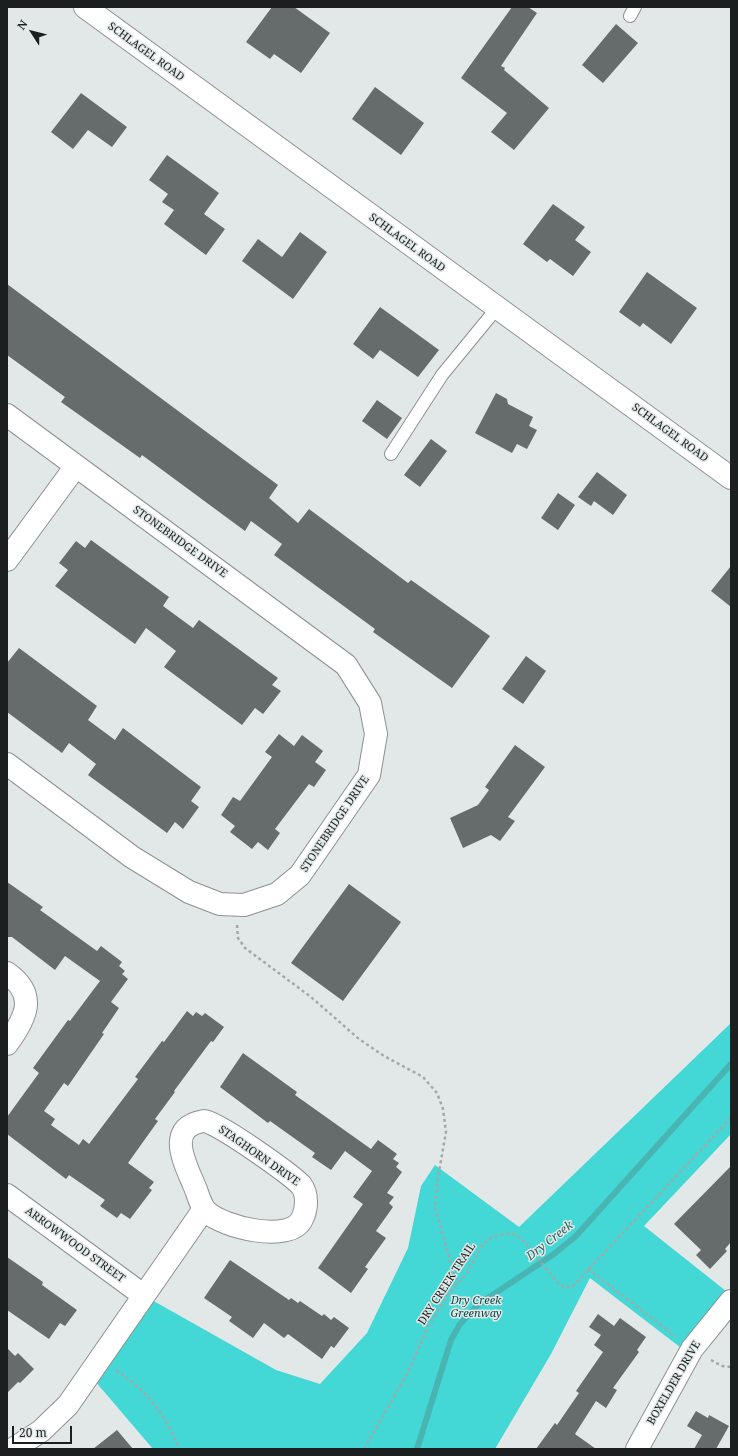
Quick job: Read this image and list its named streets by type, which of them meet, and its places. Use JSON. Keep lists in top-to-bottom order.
{
  "streets": {
    "street": [
      "SCHLAGEL ROAD",
      "STONEBRIDGE DRIVE",
      "STAGHORN DRIVE",
      "ARROWWOOD STREET",
      "BOXELDER DRIVE"
    ],
    "path": ["DRY CREEK TRAIL"]
  },
  "water": ["Dry Creek"],
  "parks": ["Dry Creek Greenway"],
  "scale_bar": "20 m",
  "north": "top left"
}
